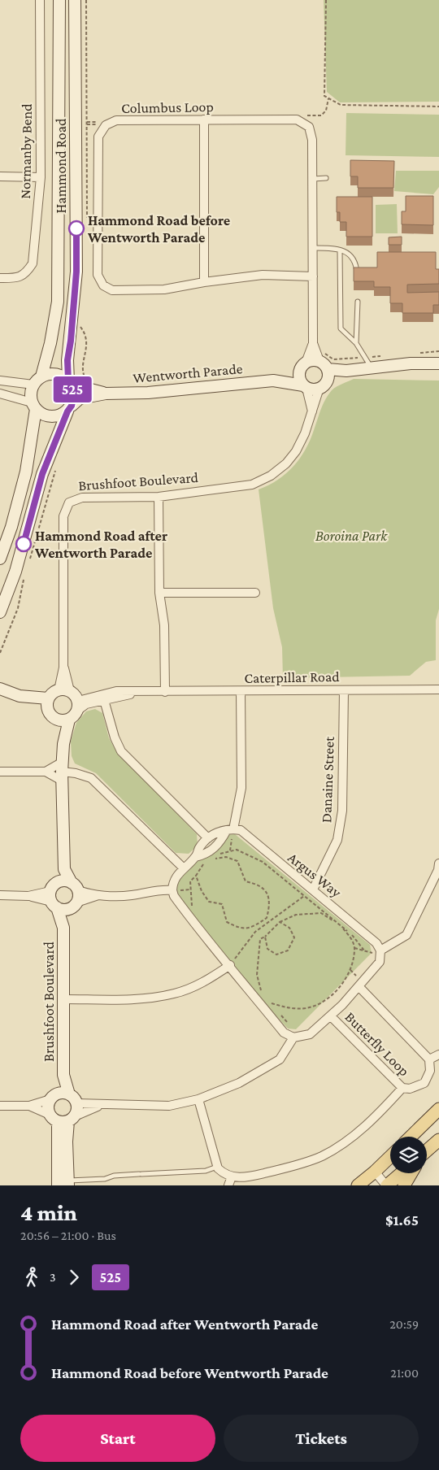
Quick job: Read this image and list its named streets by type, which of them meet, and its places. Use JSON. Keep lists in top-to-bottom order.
{
  "streets": {
    "street": [
      "Columbus Loop",
      "Normanby Bend",
      "Hammond Road",
      "Wentworth Parade",
      "Brushfoot Boulevard",
      "Caterpillar Road",
      "Danaine Street",
      "Argus Way",
      "Butterfly Loop"
    ]
  },
  "crossings": [
    ["Columbus Loop", "Wentworth Parade"],
    ["Columbus Loop", "Brushfoot Boulevard"],
    ["Hammond Road", "Wentworth Parade"],
    ["Wentworth Parade", "Brushfoot Boulevard"],
    ["Caterpillar Road", "Danaine Street"],
    ["Danaine Street", "Argus Way"]
  ],
  "parks": ["Boroina Park"],
  "places": ["Hammond Road before Wentworth Parade", "Hammond Road after Wentworth Parade"],
  "lines": ["bus line 525"],
  "page": {
    "on_map": "525",
    "heading": ["4 min", "20:56 – 21:00 · Bus", "$1.65"],
    "legs": ["3", "525"],
    "list": [
      {
        "name": "Hammond Road after Wentworth Parade",
        "value": "20:59"
      },
      {
        "name": "Hammond Road before Wentworth Parade",
        "value": "21:00"
      }
    ],
    "buttons": ["Start", "Tickets"]
  }
}
